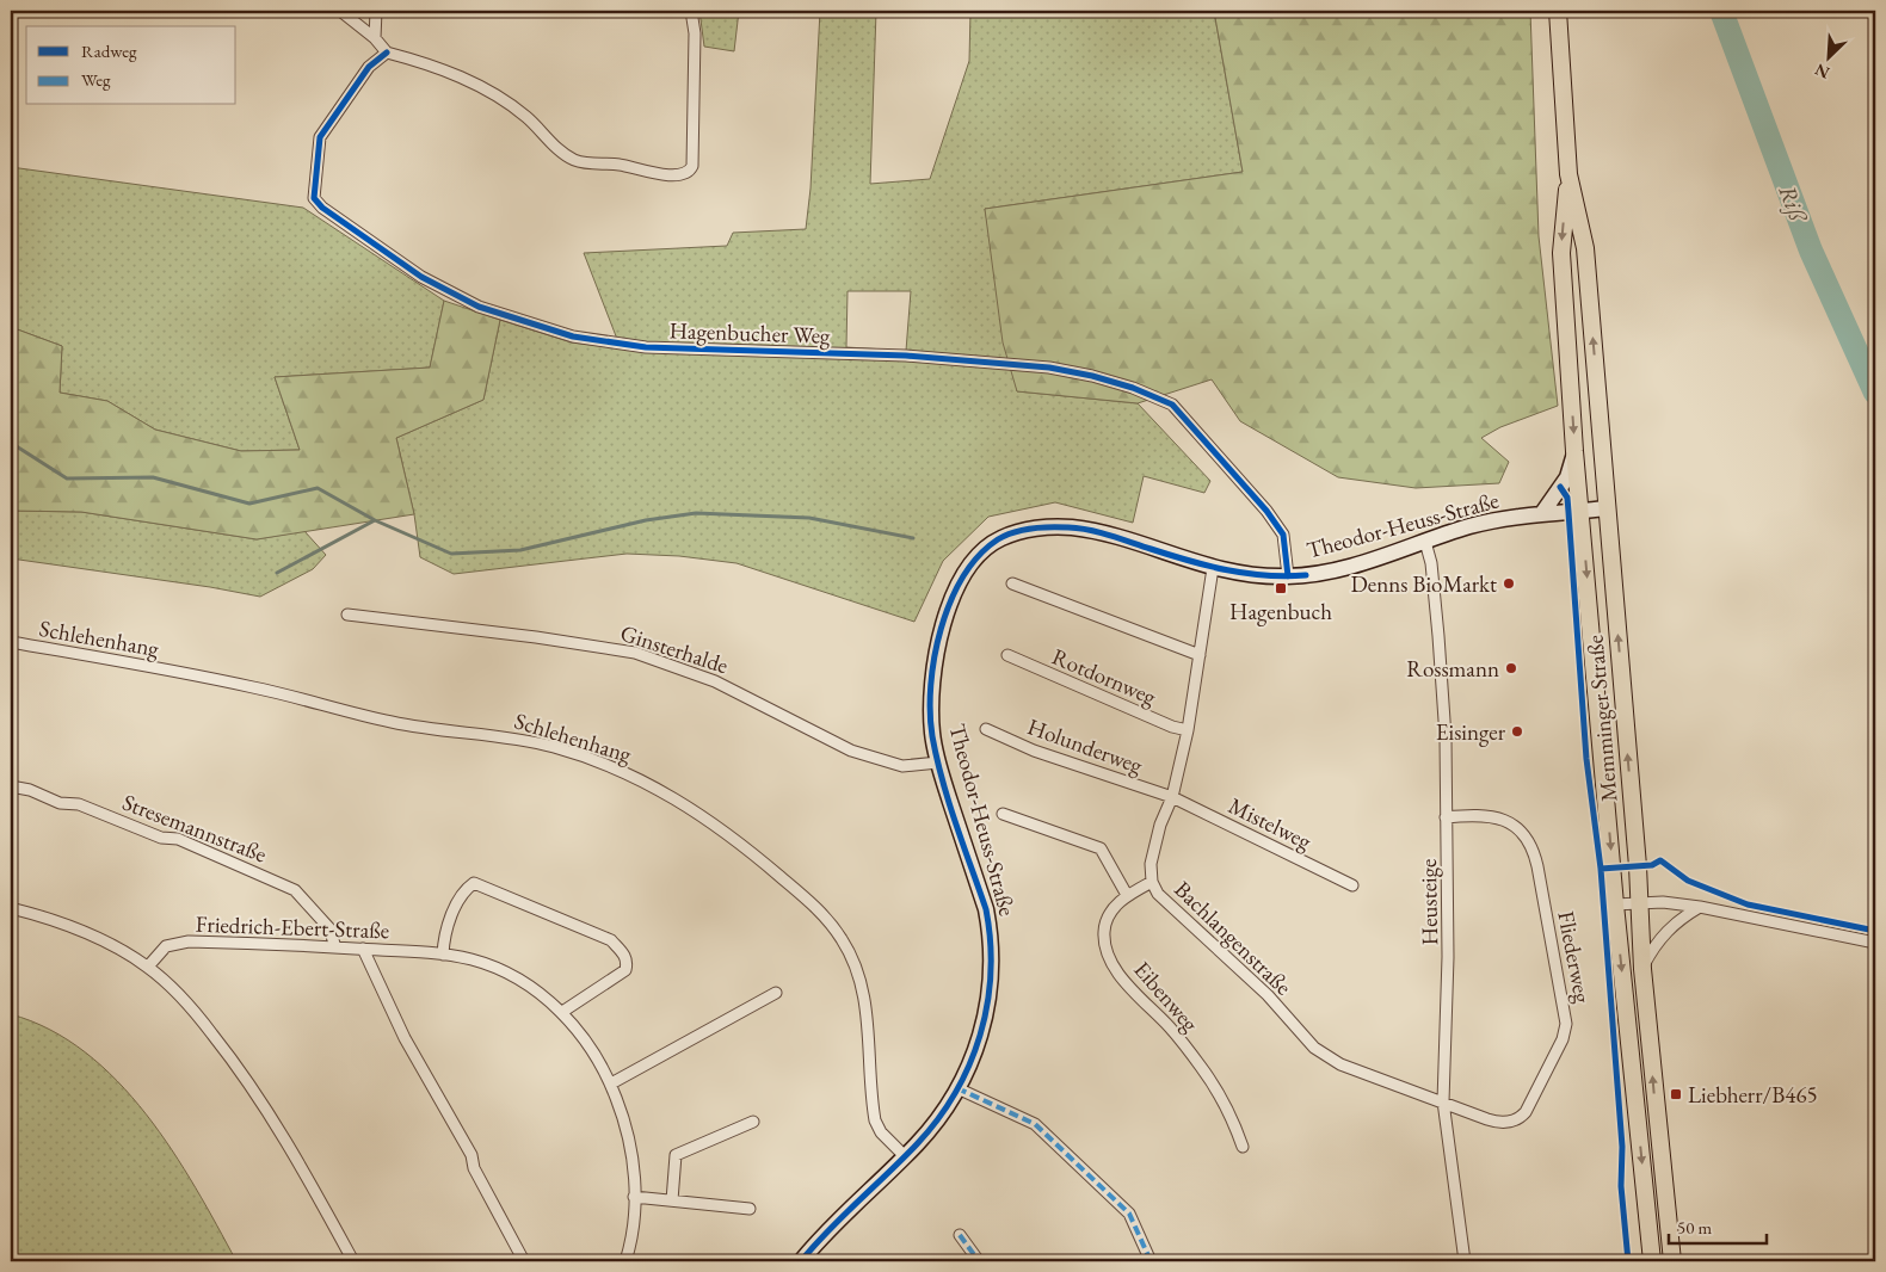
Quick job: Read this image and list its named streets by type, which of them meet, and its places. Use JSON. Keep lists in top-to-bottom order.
{
  "streets": {
    "main road": ["Memminger Straße"],
    "street": [
      "Hagenbucher Weg",
      "Theodor-Heuss-Straße",
      "Schlehenhang",
      "Ginsterhalde",
      "Rotdornweg",
      "Holunderweg",
      "Mistelweg",
      "Stresemannstraße",
      "Heusteige",
      "Friedrich-Ebert-Straße",
      "Bachlangenstraße",
      "Fliederweg",
      "Eibenweg"
    ]
  },
  "crossings": [
    ["Hagenbucher Weg", "Theodor-Heuss-Straße"],
    ["Theodor-Heuss-Straße", "Schlehenhang"],
    ["Theodor-Heuss-Straße", "Ginsterhalde"],
    ["Theodor-Heuss-Straße", "Memminger Straße"],
    ["Theodor-Heuss-Straße", "Heusteige"],
    ["Theodor-Heuss-Straße", "Bachlangenstraße"],
    ["Rotdornweg", "Bachlangenstraße"],
    ["Holunderweg", "Mistelweg"],
    ["Holunderweg", "Bachlangenstraße"],
    ["Mistelweg", "Bachlangenstraße"],
    ["Stresemannstraße", "Friedrich-Ebert-Straße"],
    ["Heusteige", "Bachlangenstraße"],
    ["Heusteige", "Fliederweg"],
    ["Bachlangenstraße", "Fliederweg"],
    ["Bachlangenstraße", "Eibenweg"]
  ],
  "water": ["Riß"],
  "places": {
    "other": ["Denns BioMarkt", "Rossmann", "Eisinger"],
    "transit": ["Hagenbuch", "Liebherr/B465"]
  },
  "legend": ["Radweg", "Weg"],
  "scale_bar": "50 m",
  "north": "bottom left"
}
